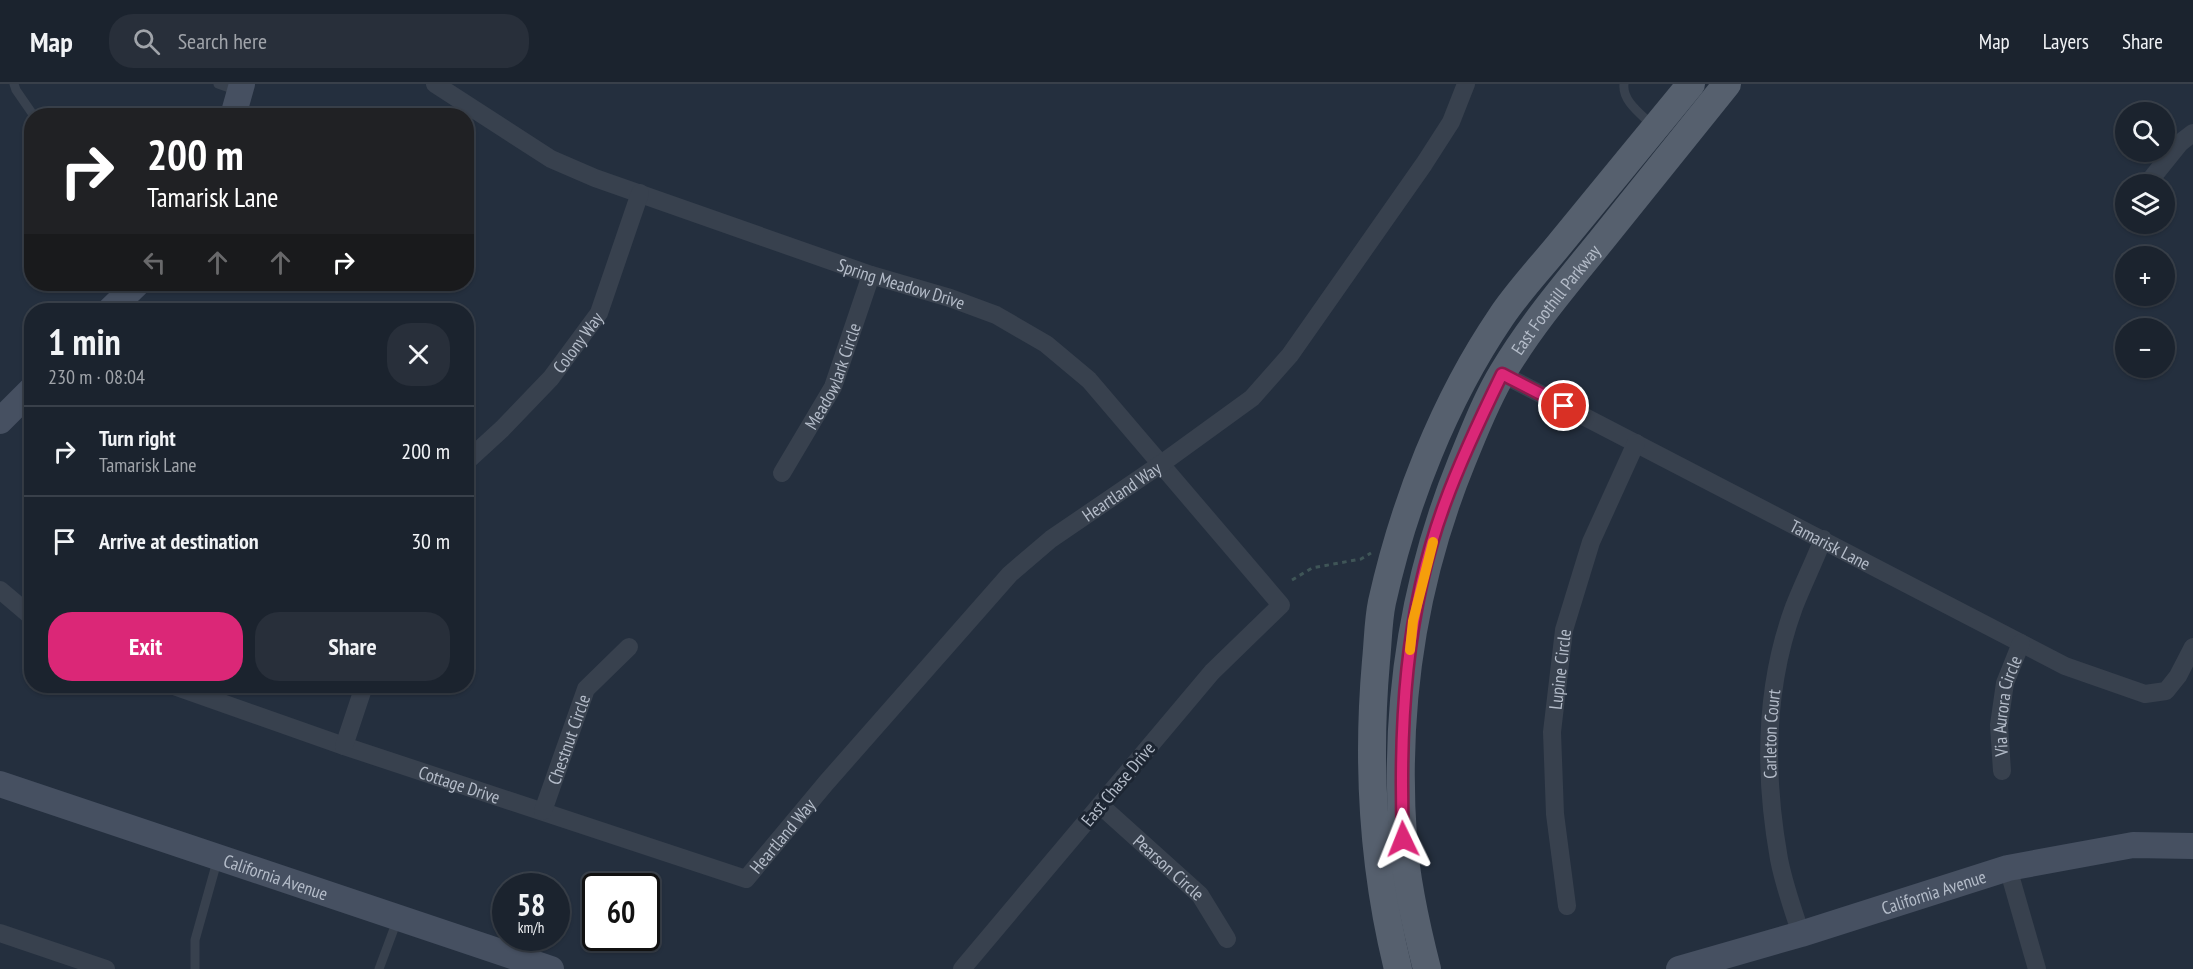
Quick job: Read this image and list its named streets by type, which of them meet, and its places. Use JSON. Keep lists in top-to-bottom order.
{
  "streets": {
    "main road": ["East Foothill Parkway", "California Avenue"],
    "street": [
      "Spring Meadow Drive",
      "Colony Way",
      "Meadowlark Circle",
      "Heartland Way",
      "Tamarisk Lane",
      "Lupine Circle",
      "Via Aurora Circle",
      "Carleton Court",
      "Chestnut Circle",
      "Cottage Drive",
      "East Chase Drive",
      "Pearson Circle"
    ]
  },
  "crossings": [
    ["Spring Meadow Drive", "Colony Way"],
    ["Spring Meadow Drive", "Meadowlark Circle"],
    ["Spring Meadow Drive", "Heartland Way"],
    ["Spring Meadow Drive", "East Chase Drive"],
    ["East Foothill Parkway", "Tamarisk Lane"],
    ["Heartland Way", "Cottage Drive"],
    ["Tamarisk Lane", "Lupine Circle"],
    ["Tamarisk Lane", "Via Aurora Circle"],
    ["Tamarisk Lane", "Carleton Court"],
    ["Carleton Court", "California Avenue"],
    ["Chestnut Circle", "Cottage Drive"],
    ["East Chase Drive", "Pearson Circle"]
  ],
  "page": {
    "header": "Map",
    "search": "Search here",
    "nav": ["Map", "Layers", "Share"],
    "map_buttons": ["+", "−"],
    "turn": ["200 m", "Tamarisk Lane"],
    "heading": ["1 min", "230 m · 08:04"],
    "list": [
      {
        "name": "Turn right",
        "note": "Tamarisk Lane",
        "value": "200 m"
      },
      {
        "name": "Arrive at destination",
        "value": "30 m"
      }
    ],
    "buttons": ["Exit", "Share"],
    "speed": "58 km/h",
    "limit": "60"
  }
}
